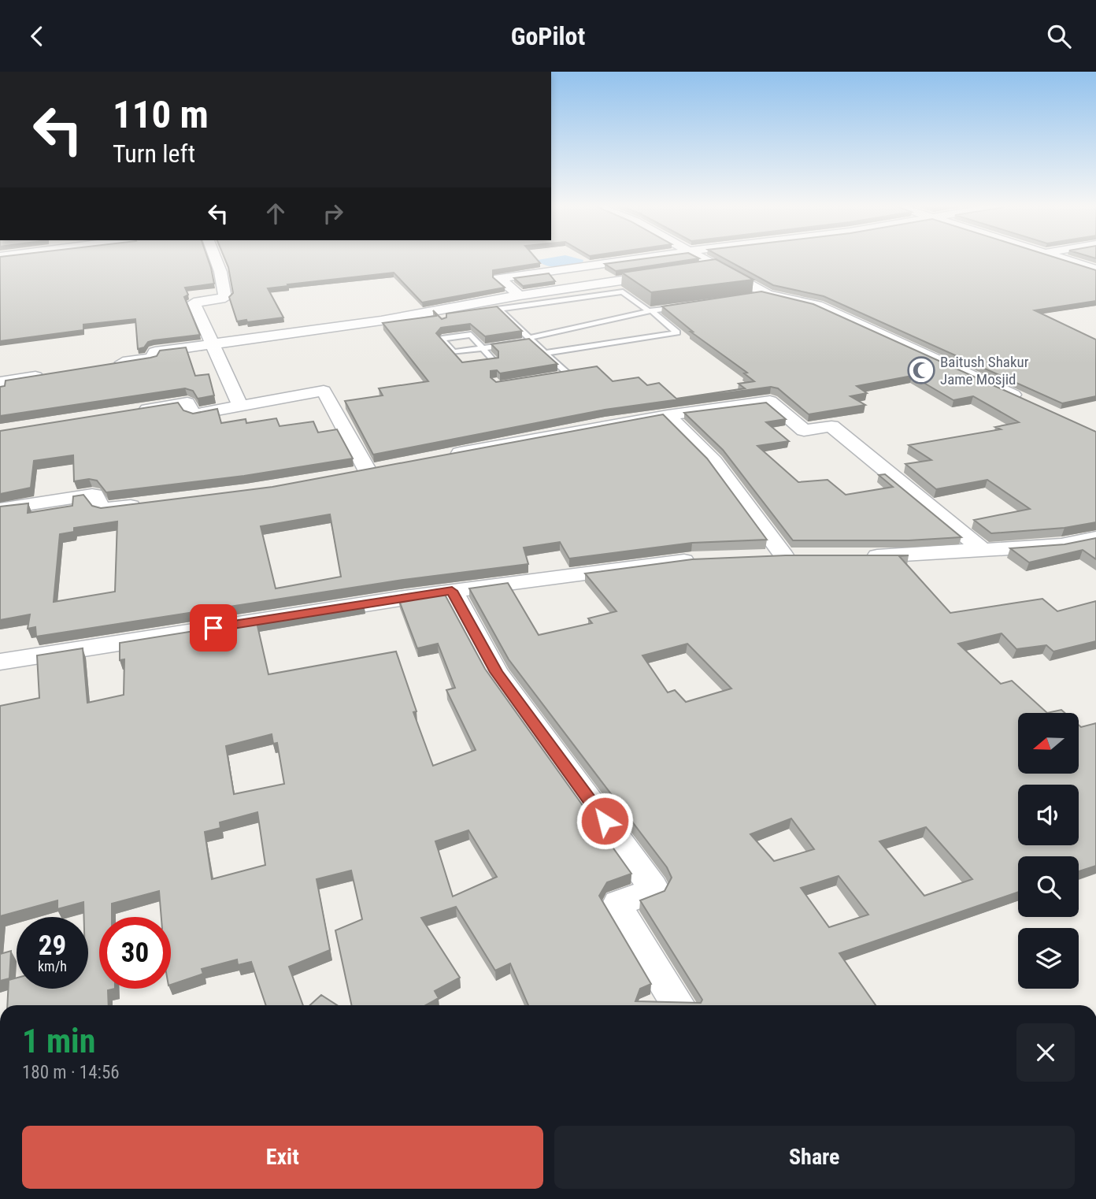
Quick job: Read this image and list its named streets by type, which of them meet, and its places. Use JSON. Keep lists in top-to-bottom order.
{
  "places": {
    "mosque": ["Baitush Shakur Jame Mosjid"]
  },
  "north": "left",
  "page": {
    "header": "GoPilot",
    "turn": ["110 m", "Turn left"],
    "speed": "29 km/h",
    "limit": "30",
    "heading": ["1 min", "180 m · 14:56"],
    "buttons": ["Exit", "Share"]
  }
}
